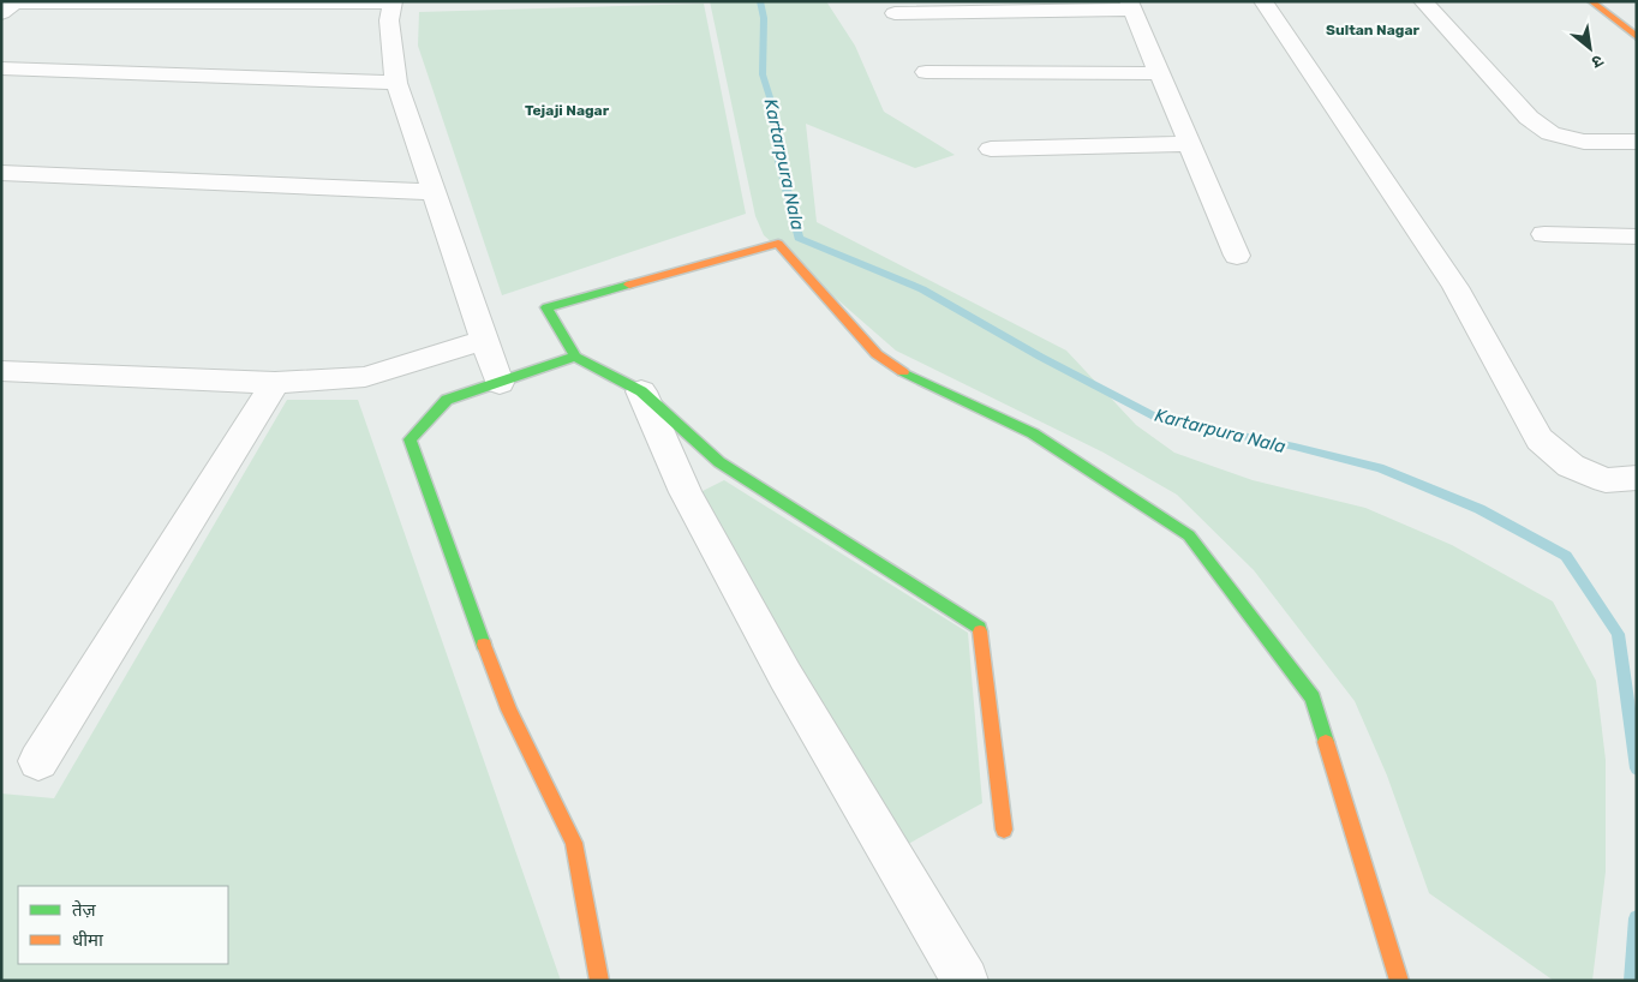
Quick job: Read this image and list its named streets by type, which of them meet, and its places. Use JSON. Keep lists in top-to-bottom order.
{
  "districts": ["Sultan Nagar", "Tejaji Nagar"],
  "water": ["Kartarpura Nala"],
  "legend": ["तेज़", "धीमा"],
  "north": "bottom right"
}
